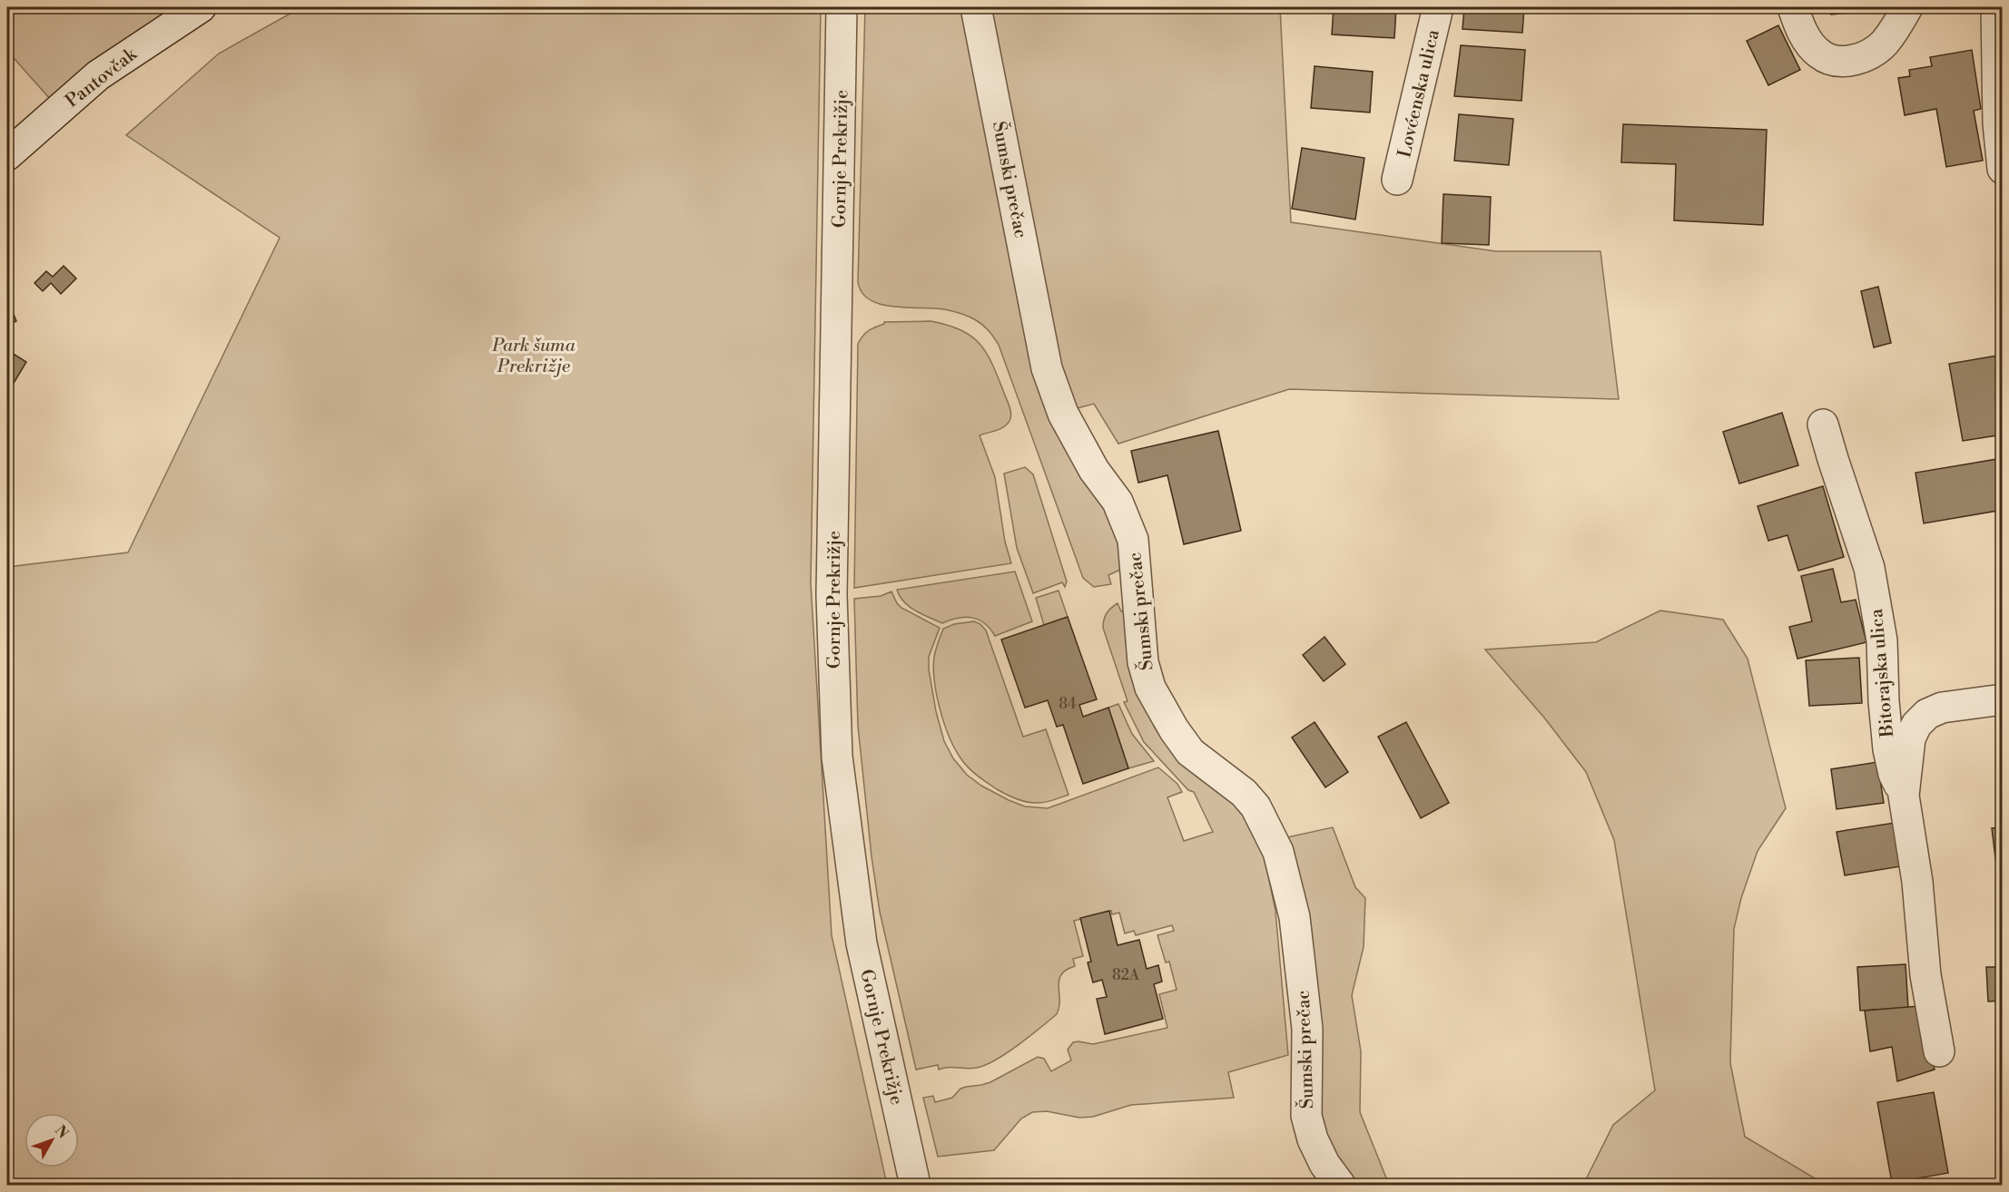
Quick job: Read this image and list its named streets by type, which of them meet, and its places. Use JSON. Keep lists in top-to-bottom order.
{
  "streets": {
    "street": [
      "Pantovčak",
      "Lovćenska ulica",
      "Gornje Prekrižje",
      "Šumski prečac",
      "Bitorajska ulica"
    ]
  },
  "parks": ["Park šuma Prekrižje"],
  "house_numbers": ["84", "82A"],
  "north": "top right"
}
